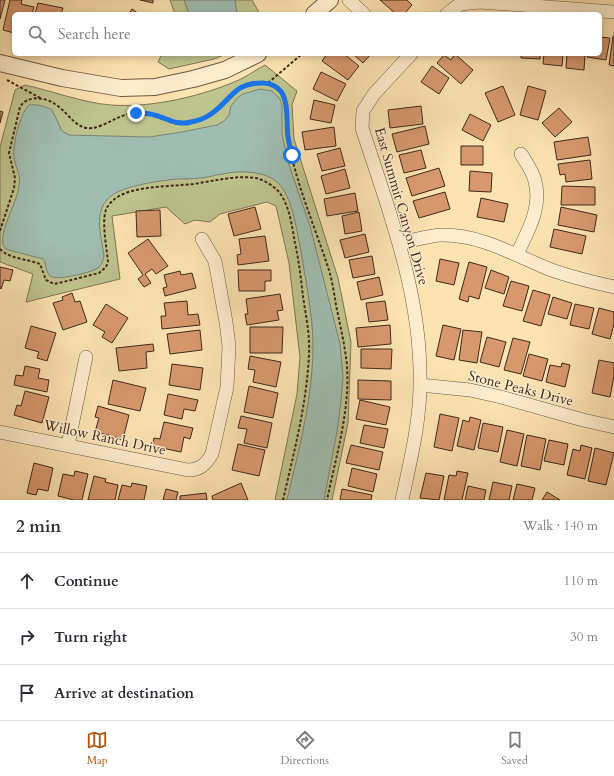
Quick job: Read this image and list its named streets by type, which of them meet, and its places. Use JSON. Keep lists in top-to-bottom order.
{
  "streets": {
    "street": ["East Summit Canyon Drive", "Stone Peaks Drive", "Willow Ranch Drive"]
  },
  "crossings": [
    ["East Summit Canyon Drive", "Stone Peaks Drive"]
  ],
  "page": {
    "search": "Search here",
    "heading": ["2 min", "Walk · 140 m"],
    "list": [
      ["Continue", "110 m"],
      ["Turn right", "30 m"],
      "Arrive at destination"
    ],
    "nav": ["Map", "Directions", "Saved"]
  }
}
